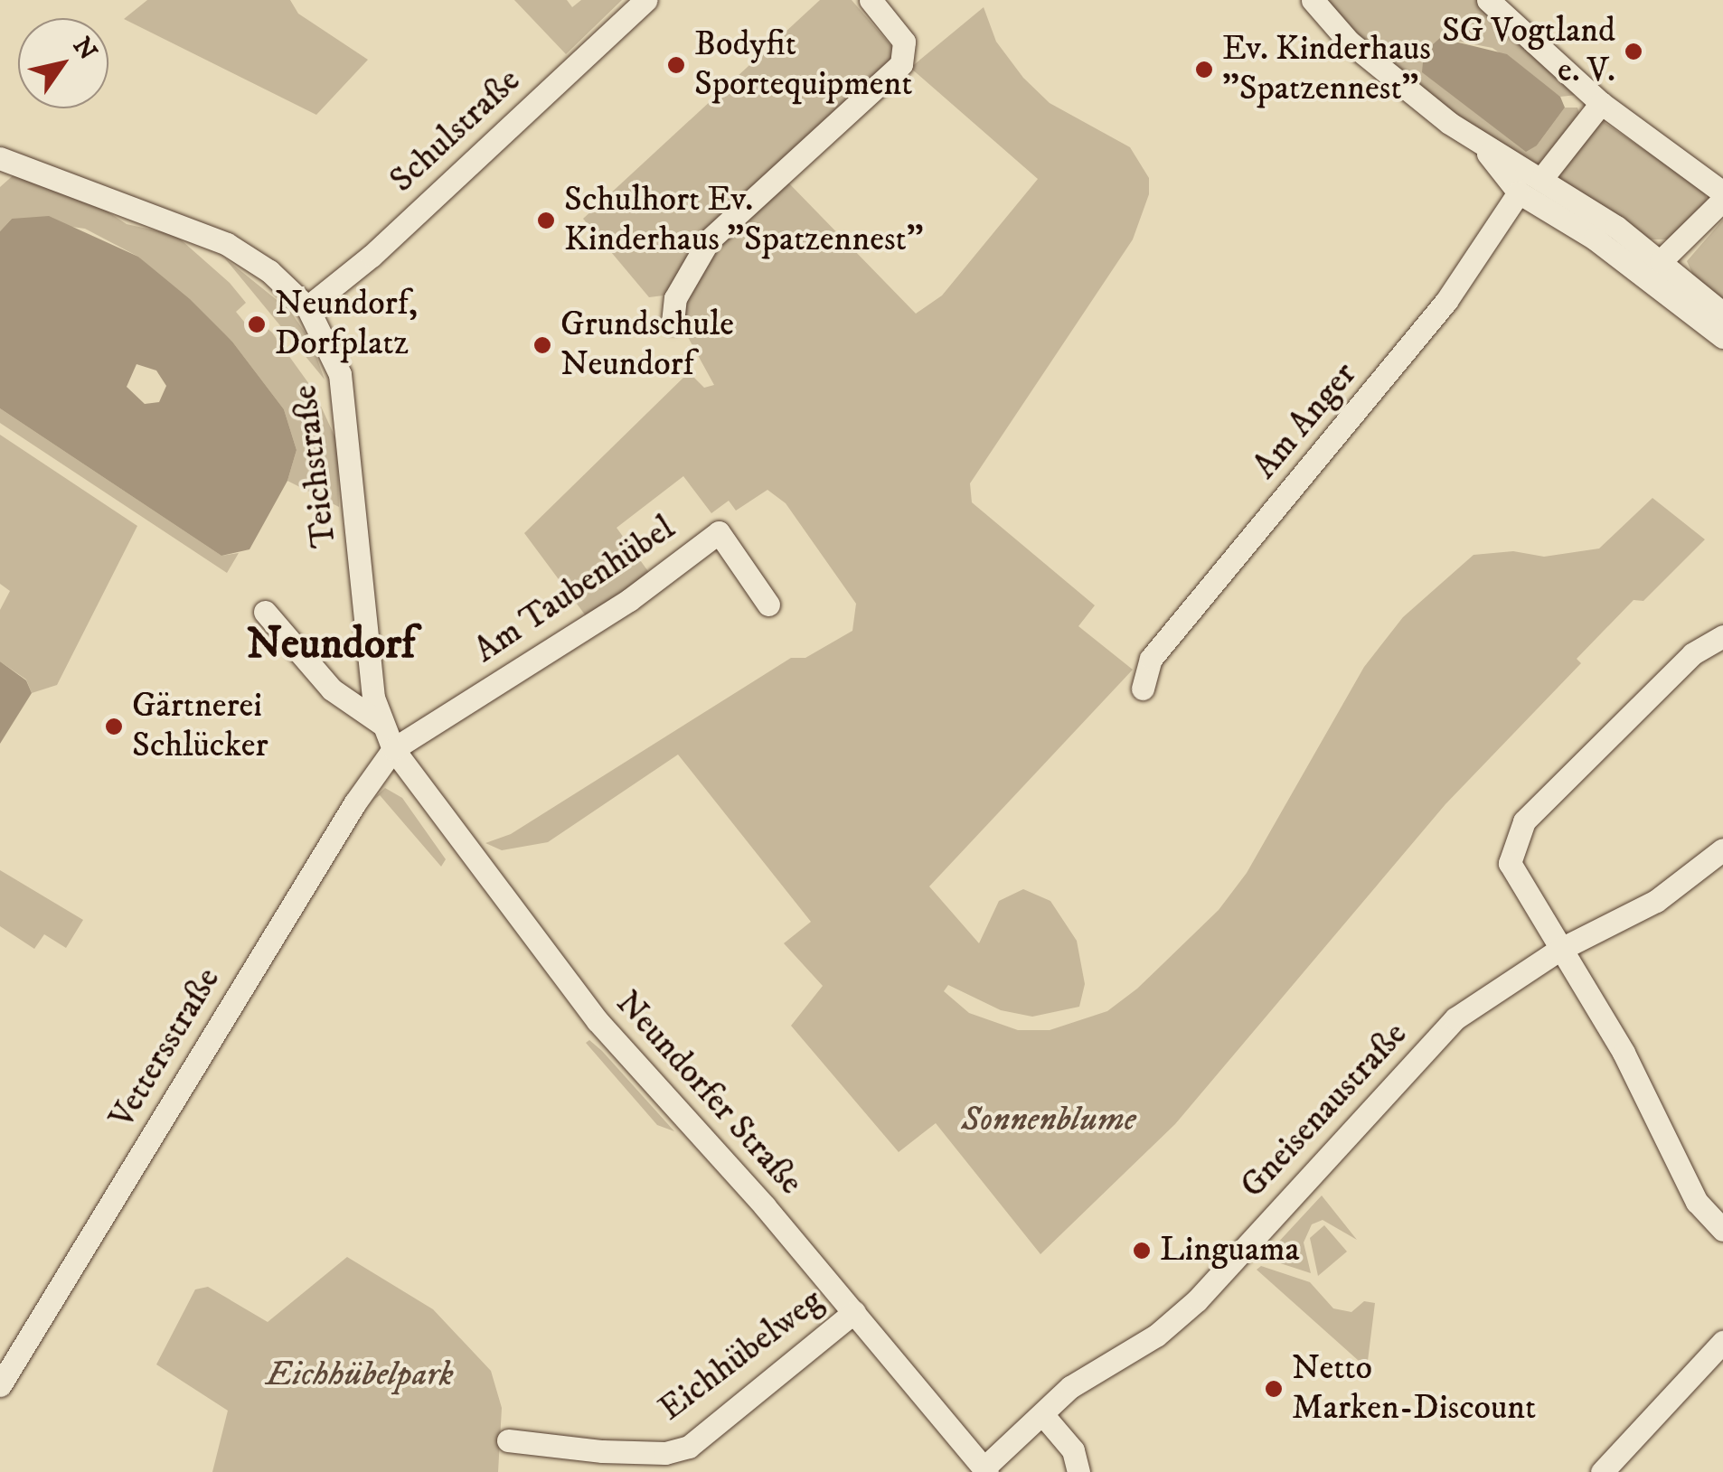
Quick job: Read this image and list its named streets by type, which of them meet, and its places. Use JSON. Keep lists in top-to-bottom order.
{
  "streets": {
    "street": [
      "Schulstraße",
      "Am Anger",
      "Teichstraße",
      "Am Taubenhübel",
      "Vettersstraße",
      "Neundorfer Straße",
      "Gneisenaustraße",
      "Eichhübelweg"
    ]
  },
  "crossings": [
    ["Schulstraße", "Teichstraße"],
    ["Teichstraße", "Am Taubenhübel"],
    ["Teichstraße", "Vettersstraße"],
    ["Teichstraße", "Neundorfer Straße"],
    ["Am Taubenhübel", "Vettersstraße"],
    ["Am Taubenhübel", "Neundorfer Straße"],
    ["Vettersstraße", "Neundorfer Straße"],
    ["Neundorfer Straße", "Gneisenaustraße"],
    ["Neundorfer Straße", "Eichhübelweg"]
  ],
  "districts": ["Neundorf"],
  "parks": ["Sonnenblume", "Eichhübelpark"],
  "places": [
    "SG Vogtland e. V.",
    "Bodyfit Sportequipment",
    "Ev. Kinderhaus \"Spatzennest\"",
    "Schulhort Ev. Kinderhaus \"Spatzennest\"",
    "Neundorf, Dorfplatz",
    "Grundschule Neundorf",
    "Gärtnerei Schlücker",
    "Linguama",
    "Netto Marken-Discount"
  ],
  "north": "top right"
}
